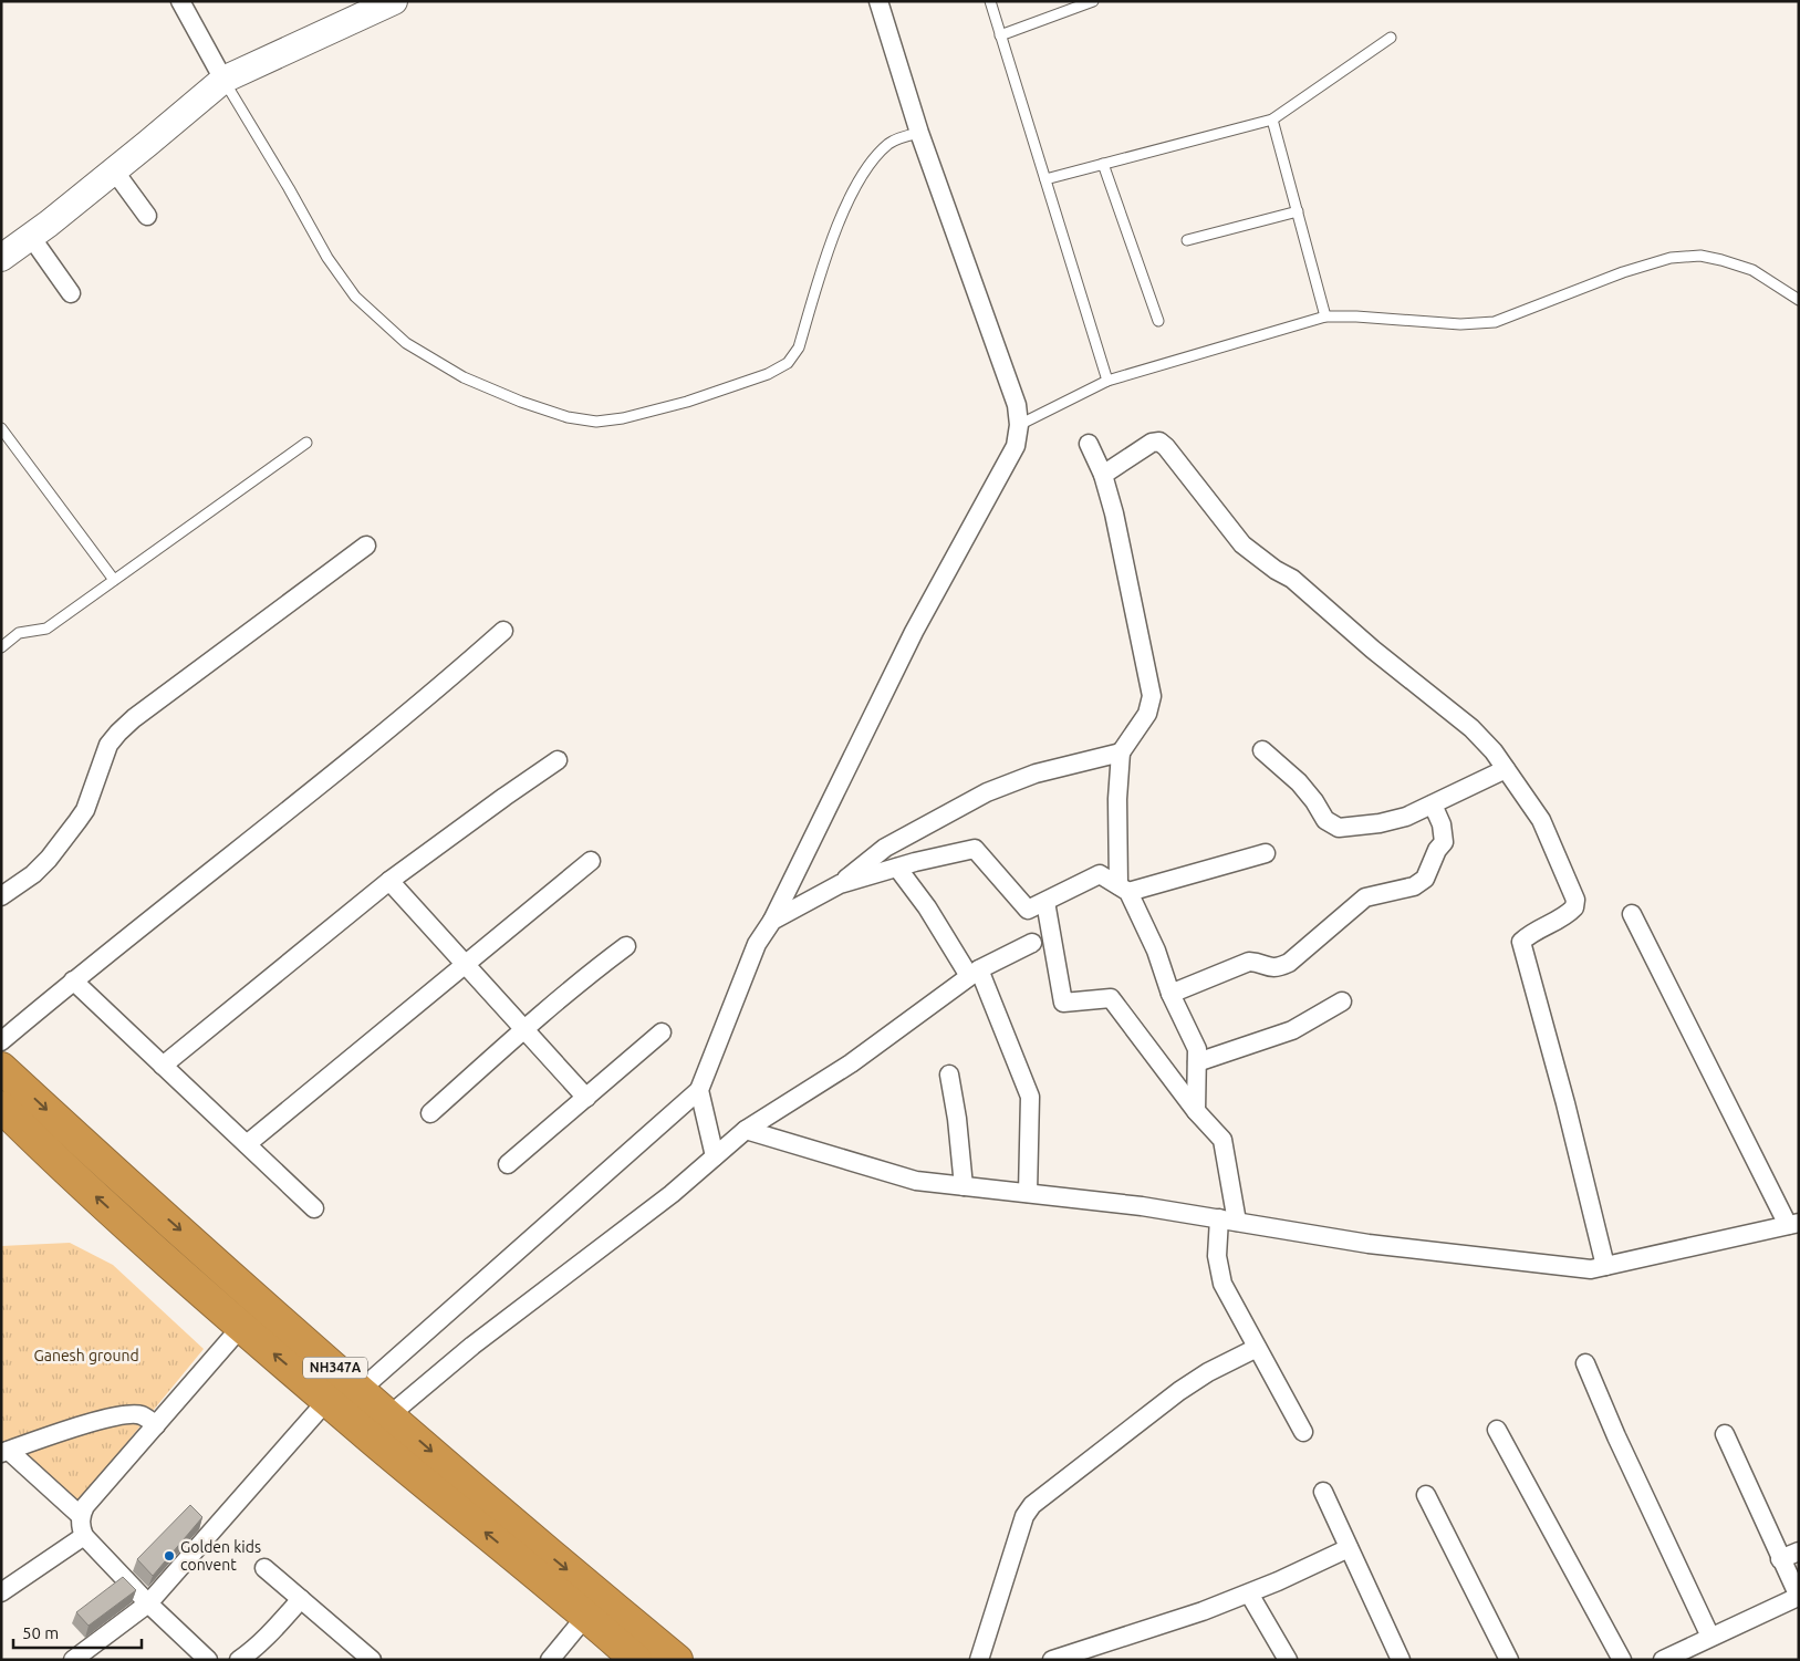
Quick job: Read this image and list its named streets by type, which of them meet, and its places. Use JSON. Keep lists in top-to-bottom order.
{
  "streets": {
    "highway": ["NH347A"]
  },
  "parks": ["Ganesh ground"],
  "places": ["Golden kids convent"],
  "scale_bar": "50 m"
}
